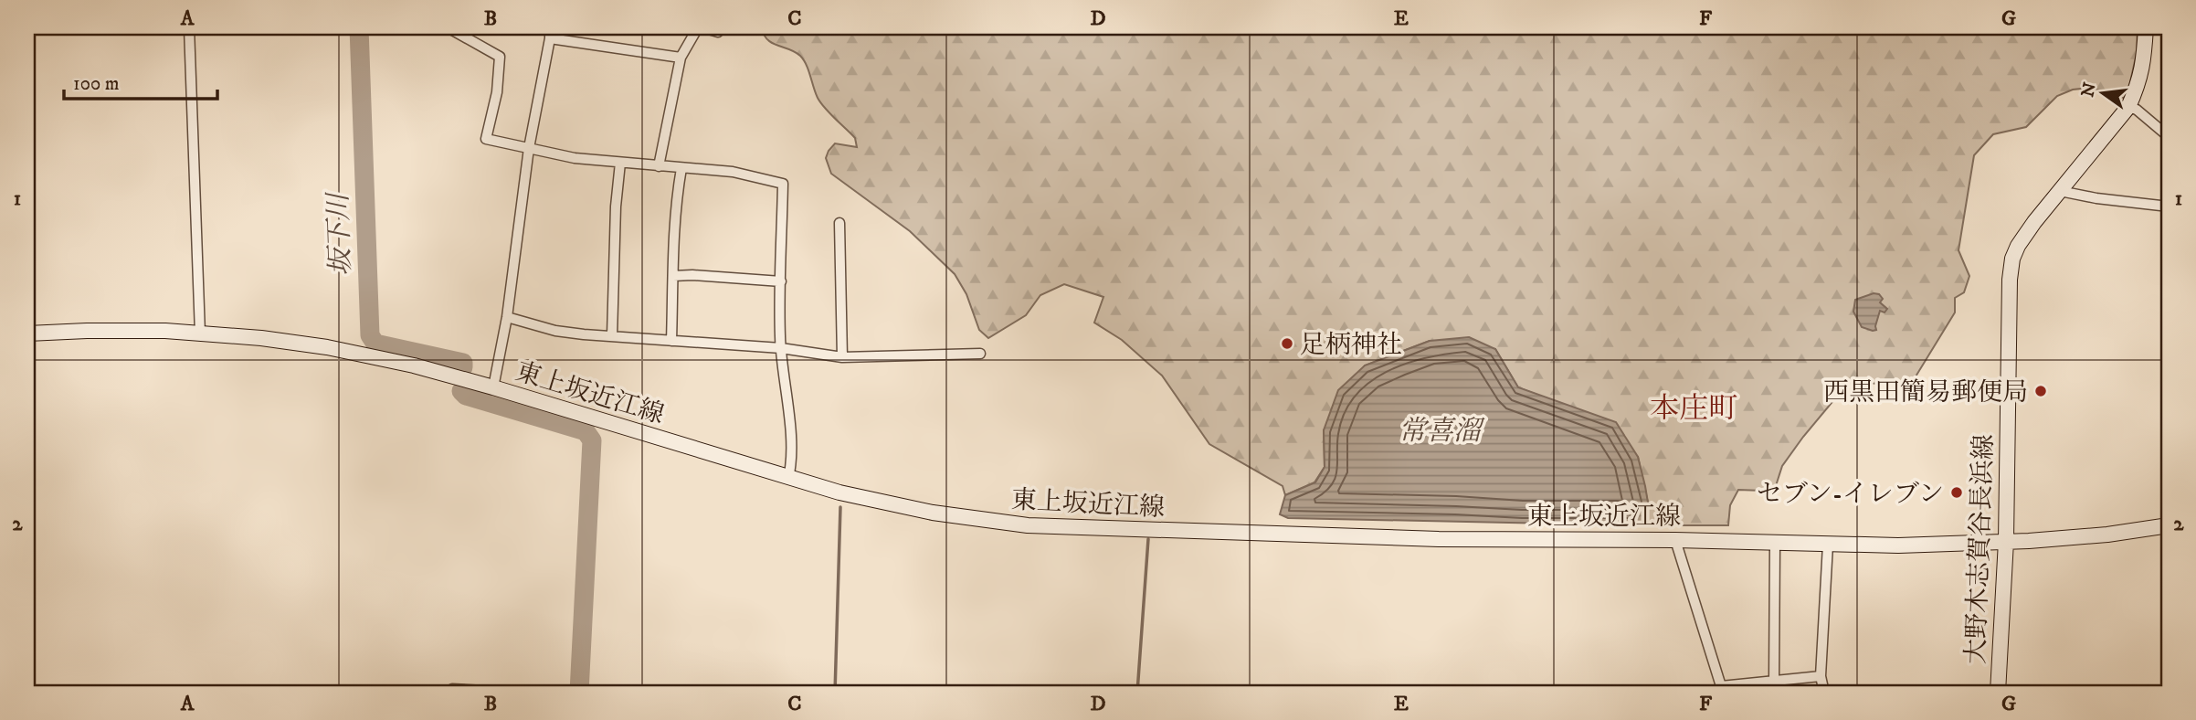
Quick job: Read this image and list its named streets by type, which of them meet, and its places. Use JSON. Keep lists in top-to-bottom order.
{
  "streets": {
    "main road": ["東上坂近江線", "大野木志賀谷長浜線"]
  },
  "crossings": [
    ["東上坂近江線", "大野木志賀谷長浜線"]
  ],
  "districts": ["本庄町"],
  "water": ["坂下川", "常喜溜"],
  "places": ["足柄神社", "西黒田簡易郵便局", "セブン-イレブン"],
  "scale_bar": "100 m",
  "north": "left",
  "grid": {
    "columns": [
      "A",
      "B",
      "C",
      "D",
      "E",
      "F",
      "G"
    ],
    "rows": ["1", "2"]
  }
}
